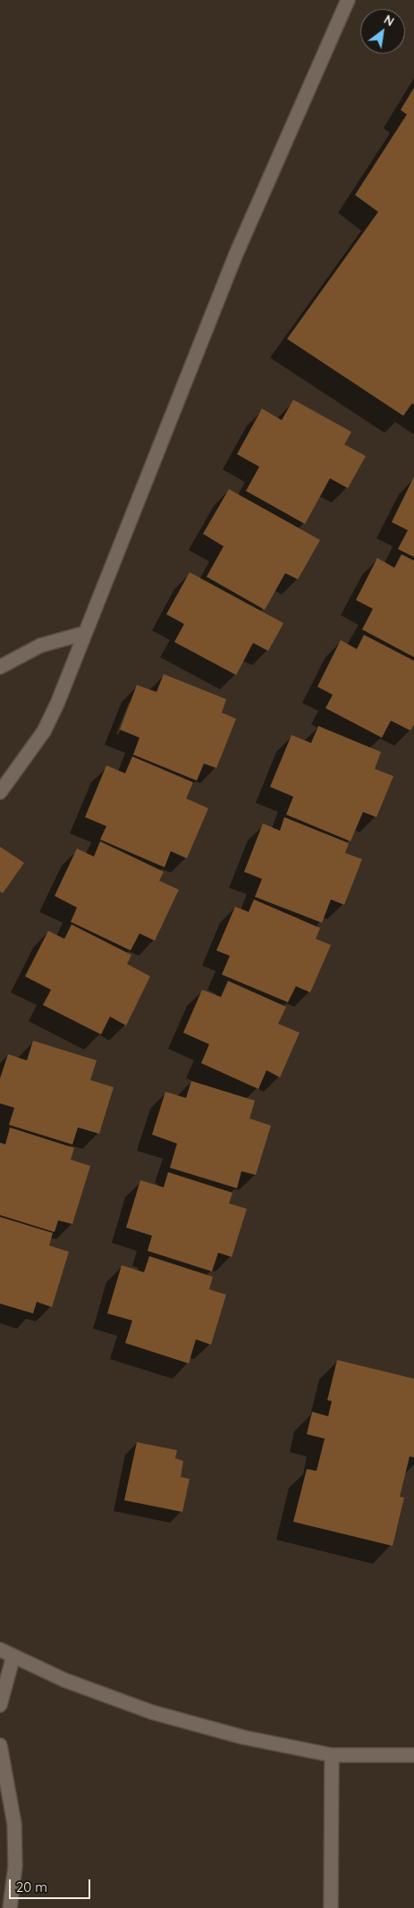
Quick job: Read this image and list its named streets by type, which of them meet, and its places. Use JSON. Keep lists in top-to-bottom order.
{
  "scale_bar": "20 m",
  "north": "top right"
}
